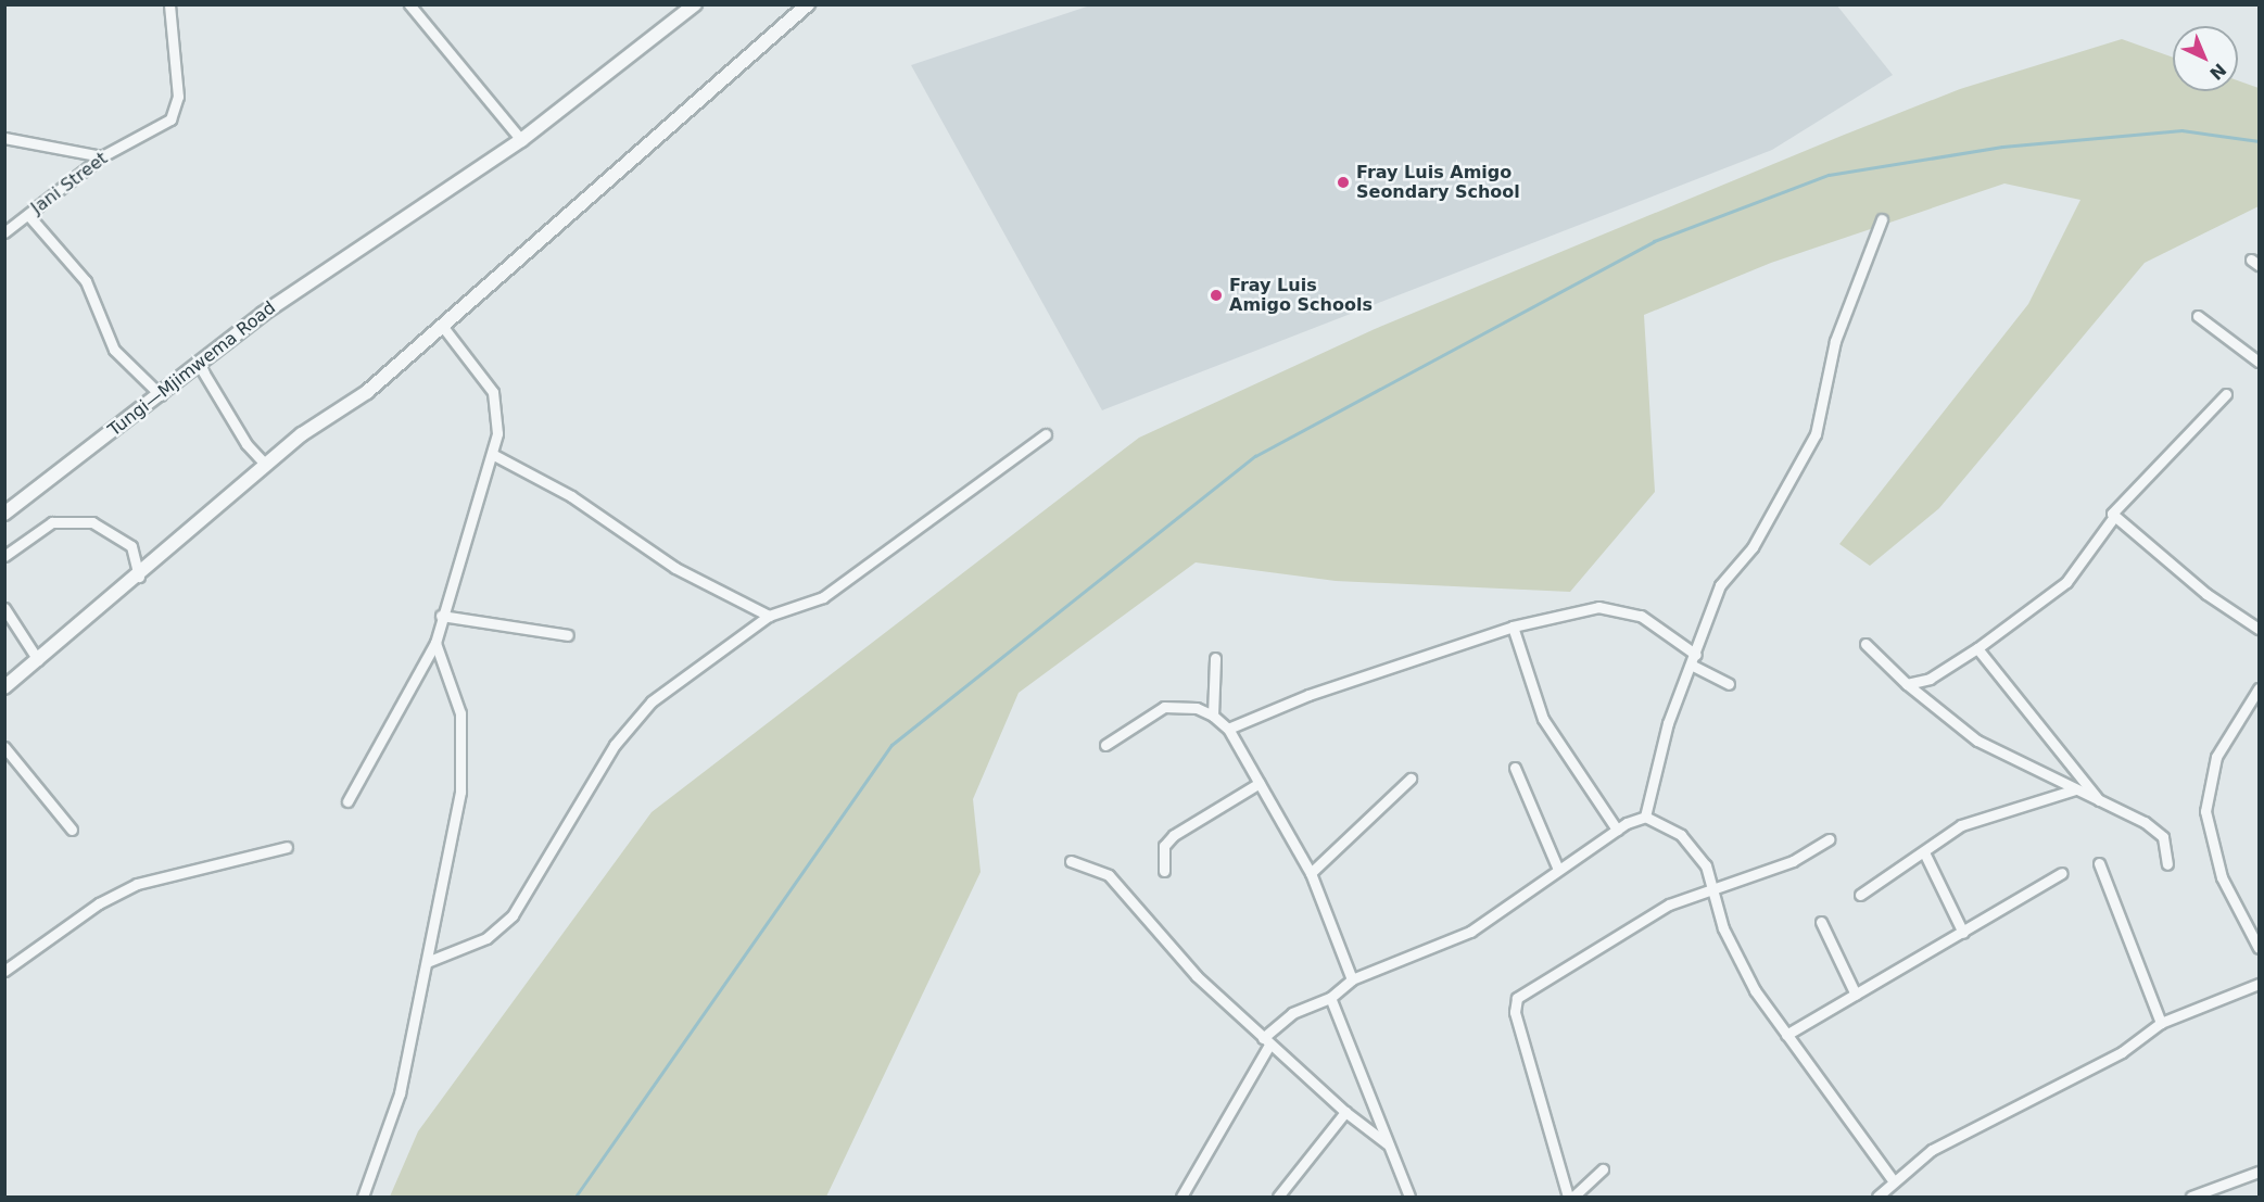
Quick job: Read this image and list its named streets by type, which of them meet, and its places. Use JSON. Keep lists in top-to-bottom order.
{
  "streets": {
    "street": ["Jani Street", "Tungi—Mjimwema Road"]
  },
  "places": ["Fray Luis Amigo Seondary School", "Fray Luis Amigo Schools"],
  "north": "bottom right"
}
